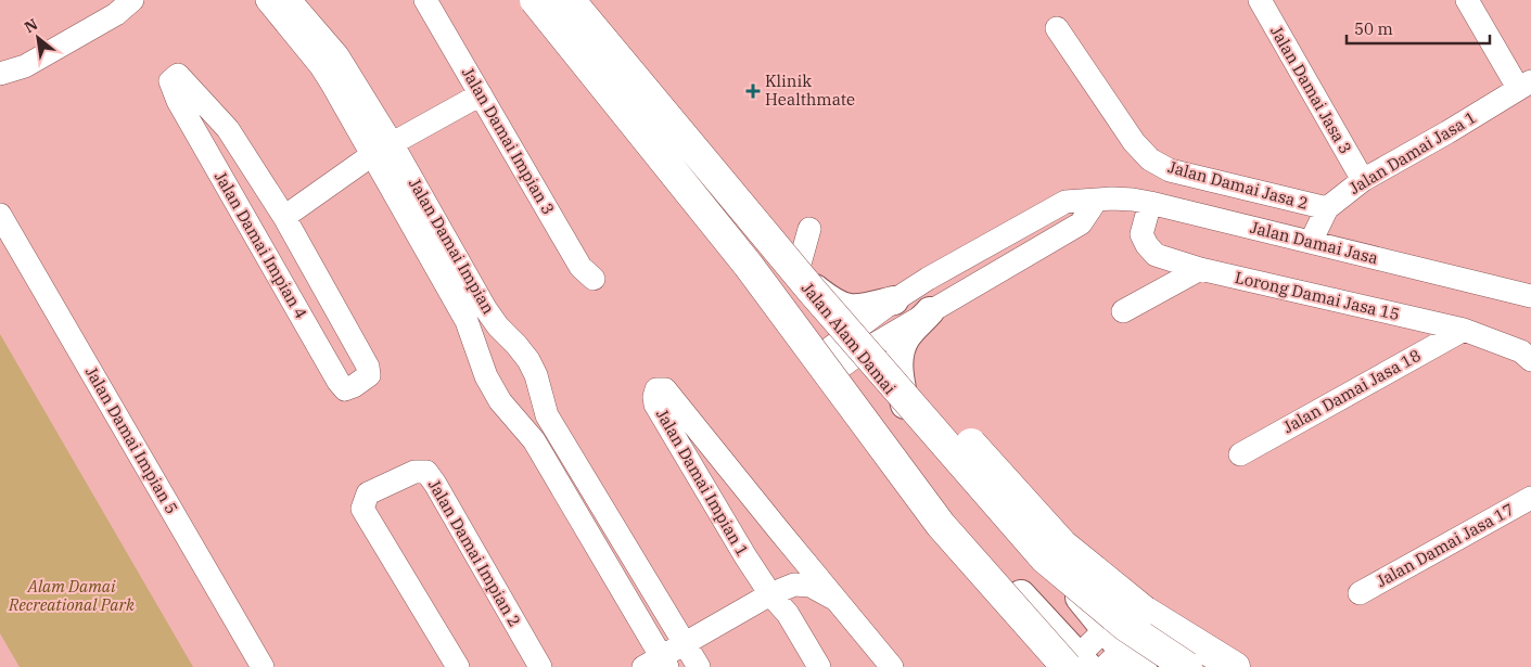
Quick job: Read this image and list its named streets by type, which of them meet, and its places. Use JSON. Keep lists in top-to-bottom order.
{
  "streets": {
    "main road": ["Jalan Alam Damai"],
    "street": [
      "Jalan Damai Jasa 3",
      "Jalan Damai Impian 3",
      "Jalan Damai Jasa 1",
      "Jalan Damai Jasa 2",
      "Jalan Damai Jasa",
      "Jalan Damai Impian 4",
      "Jalan Damai Impian",
      "Lorong Damai Jasa 15",
      "Jalan Damai Jasa 18",
      "Jalan Damai Impian 5",
      "Jalan Damai Impian 1",
      "Jalan Damai Jasa 17",
      "Jalan Damai Impian 2"
    ]
  },
  "crossings": [
    ["Jalan Damai Jasa 3", "Jalan Damai Jasa 1"],
    ["Jalan Damai Jasa 1", "Jalan Damai Jasa 2"],
    ["Jalan Damai Jasa 1", "Jalan Damai Jasa"],
    ["Jalan Damai Jasa", "Lorong Damai Jasa 15"],
    ["Jalan Damai Jasa", "Jalan Alam Damai"],
    ["Lorong Damai Jasa 15", "Jalan Damai Jasa 18"]
  ],
  "parks": ["Alam Damai Recreational Park"],
  "places": {
    "health": ["Klinik Healthmate"]
  },
  "scale_bar": "50 m",
  "north": "top left"
}
